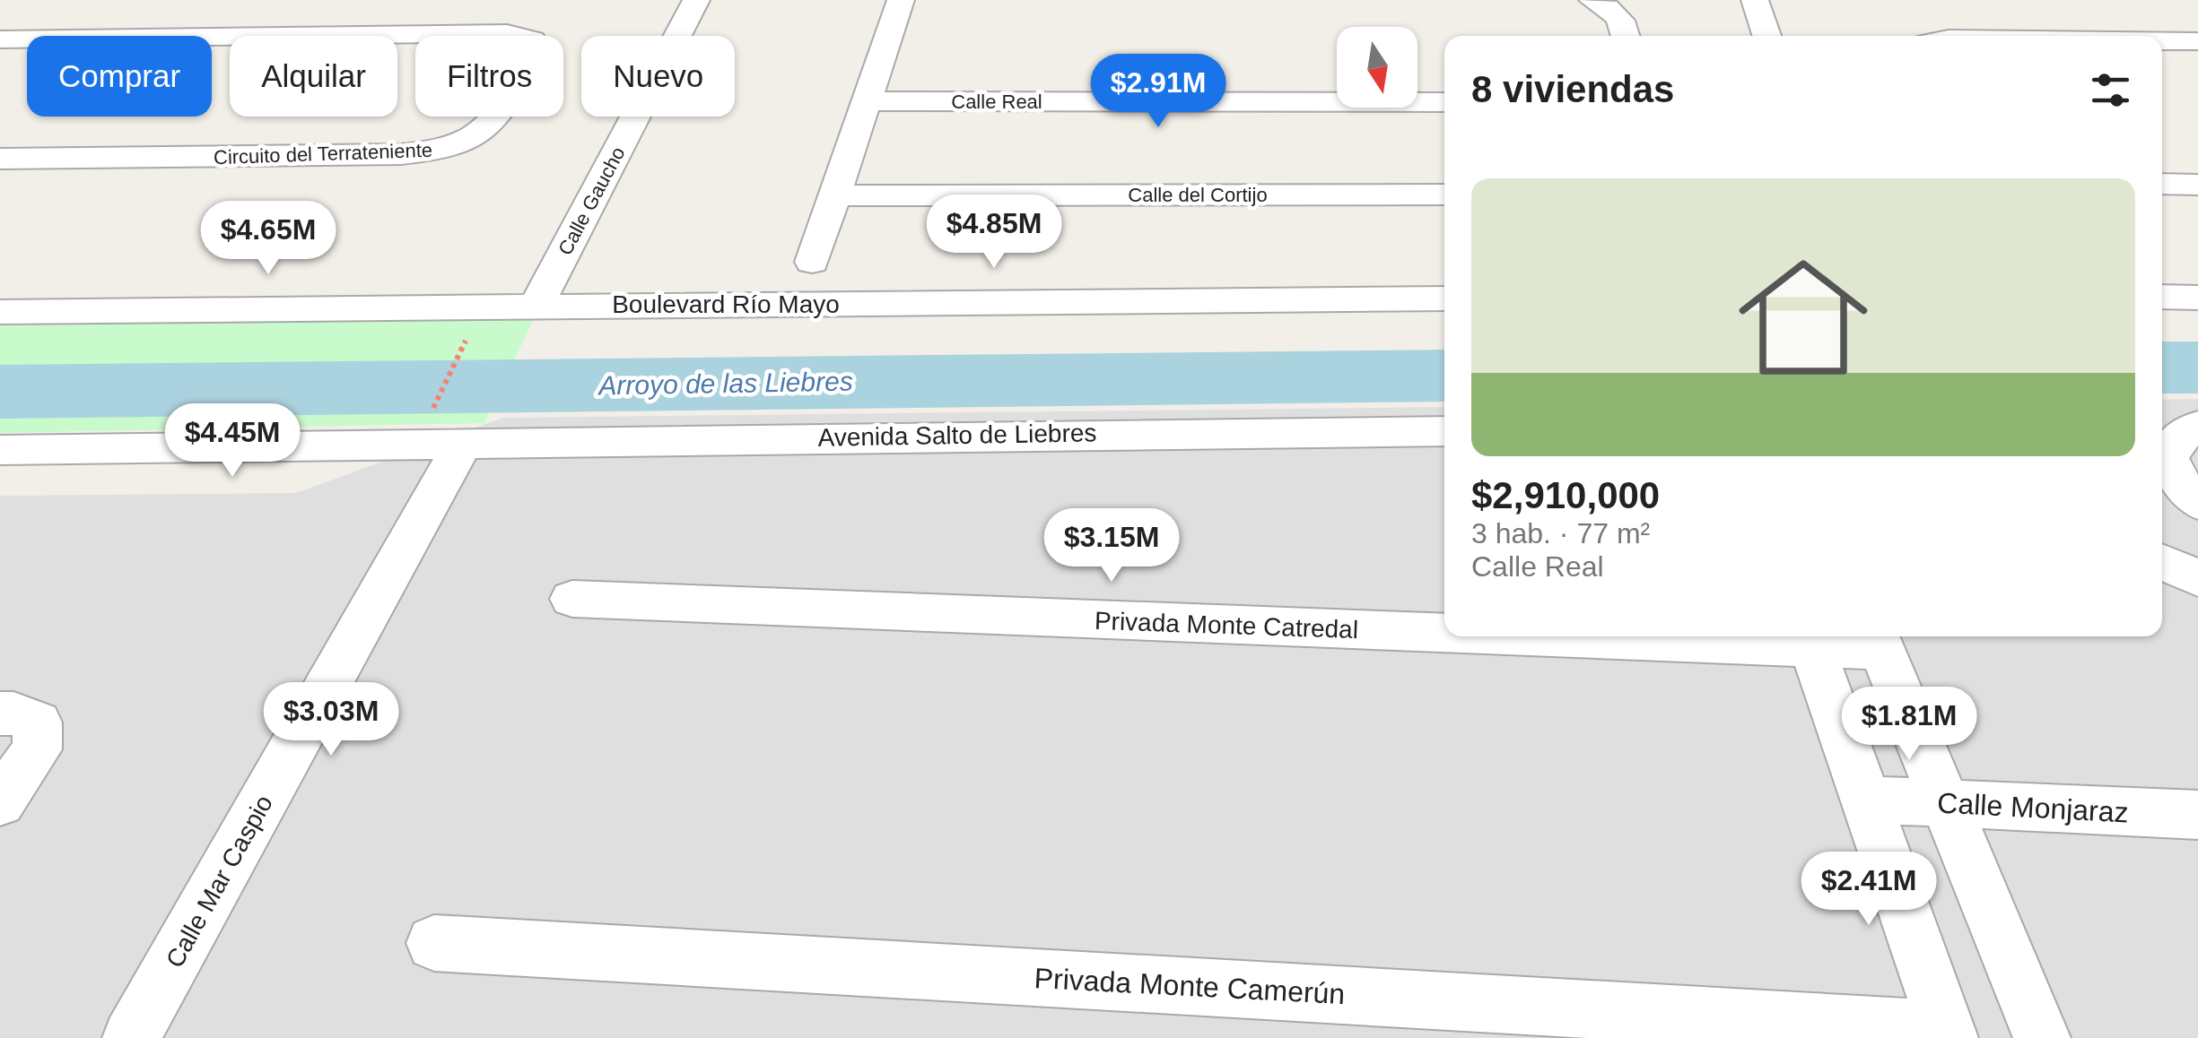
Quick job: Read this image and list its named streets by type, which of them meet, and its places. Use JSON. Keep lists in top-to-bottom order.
{
  "streets": {
    "street": [
      "Calle Real",
      "Circuito del Terrateniente",
      "Calle del Cortijo",
      "Calle Gaucho",
      "Boulevard Río Mayo",
      "Avenida Salto de Liebres",
      "Privada Monte Catredal",
      "Calle Monjaraz",
      "Calle Mar Caspio",
      "Privada Monte Camerún"
    ]
  },
  "crossings": [
    ["Calle Gaucho", "Boulevard Río Mayo"],
    ["Avenida Salto de Liebres", "Calle Mar Caspio"]
  ],
  "water": ["Arroyo de las Liebres"],
  "north": "bottom",
  "page": {
    "chip": [
      "Comprar",
      "Alquilar",
      "Filtros",
      "Nuevo"
    ],
    "heading": "8 viviendas",
    "price": [
      "$2.91M",
      "$4.85M",
      "$4.65M",
      "$4.45M",
      "$3.15M",
      "$3.03M",
      "$1.81M",
      "$2.41M"
    ],
    "list": [
      {
        "name": "$2,910,000",
        "note": "3 hab. · 77 m² · Calle Real"
      }
    ]
  }
}
